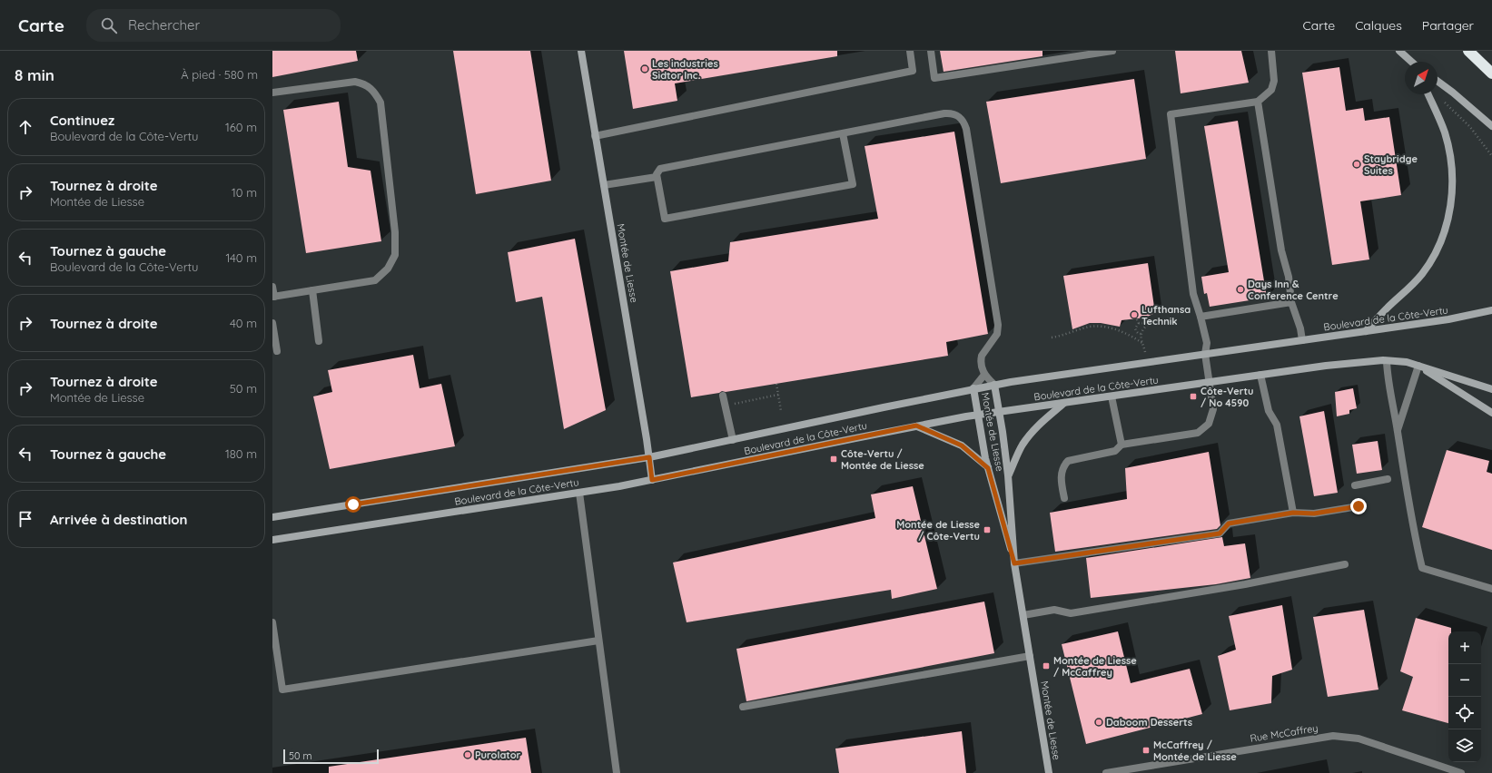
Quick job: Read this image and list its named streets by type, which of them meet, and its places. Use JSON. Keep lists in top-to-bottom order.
{
  "streets": {
    "street": ["Montée de Liesse", "Boulevard de la Côte-Vertu", "Rue McCaffrey"]
  },
  "crossings": [
    ["Montée de Liesse", "Boulevard de la Côte-Vertu"]
  ],
  "places": {
    "other": [
      "Les industries Sidtor Inc.",
      "Staybridge Suites",
      "Days Inn & Conference Centre",
      "Lufthansa Technik",
      "Daboom Desserts",
      "Purolator"
    ],
    "transit": [
      "Côte-Vertu / No 4590",
      "Côte-Vertu / Montée de Liesse",
      "Montée de Liesse / Côte-Vertu",
      "Montée de Liesse / McCaffrey",
      "McCaffrey / Montée de Liesse"
    ]
  },
  "scale_bar": "50 m",
  "north": "top right",
  "page": {
    "header": "Carte",
    "search": "Rechercher",
    "nav": ["Carte", "Calques", "Partager"],
    "heading": ["8 min", "À pied · 580 m"],
    "list": [
      ["Continuez", "Boulevard de la Côte-Vertu", "160 m"],
      ["Tournez à droite", "Montée de Liesse", "10 m"],
      ["Tournez à gauche", "Boulevard de la Côte-Vertu", "140 m"],
      ["Tournez à droite", "40 m"],
      ["Tournez à droite", "Montée de Liesse", "50 m"],
      ["Tournez à gauche", "180 m"],
      "Arrivée à destination"
    ],
    "map_buttons": ["+", "−"],
    "scale": "50 m"
  }
}
